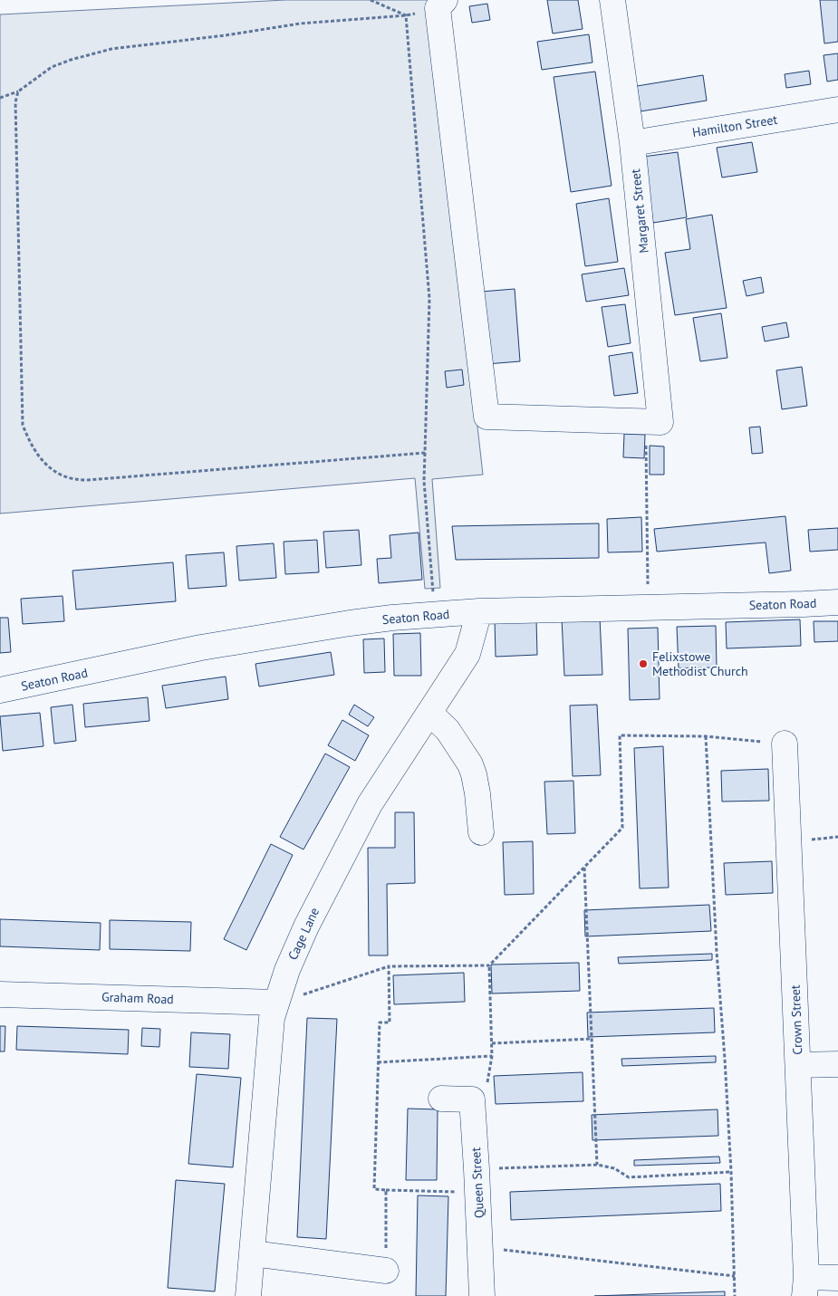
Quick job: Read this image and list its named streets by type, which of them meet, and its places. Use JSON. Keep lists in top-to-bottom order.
{
  "streets": {
    "street": [
      "Hamilton Street",
      "Margaret Street",
      "Seaton Road",
      "Cage Lane",
      "Graham Road",
      "Crown Street",
      "Queen Street"
    ]
  },
  "crossings": [
    ["Hamilton Street", "Margaret Street"],
    ["Seaton Road", "Cage Lane"],
    ["Cage Lane", "Graham Road"]
  ],
  "places": ["Felixstowe Methodist Church"]
}
